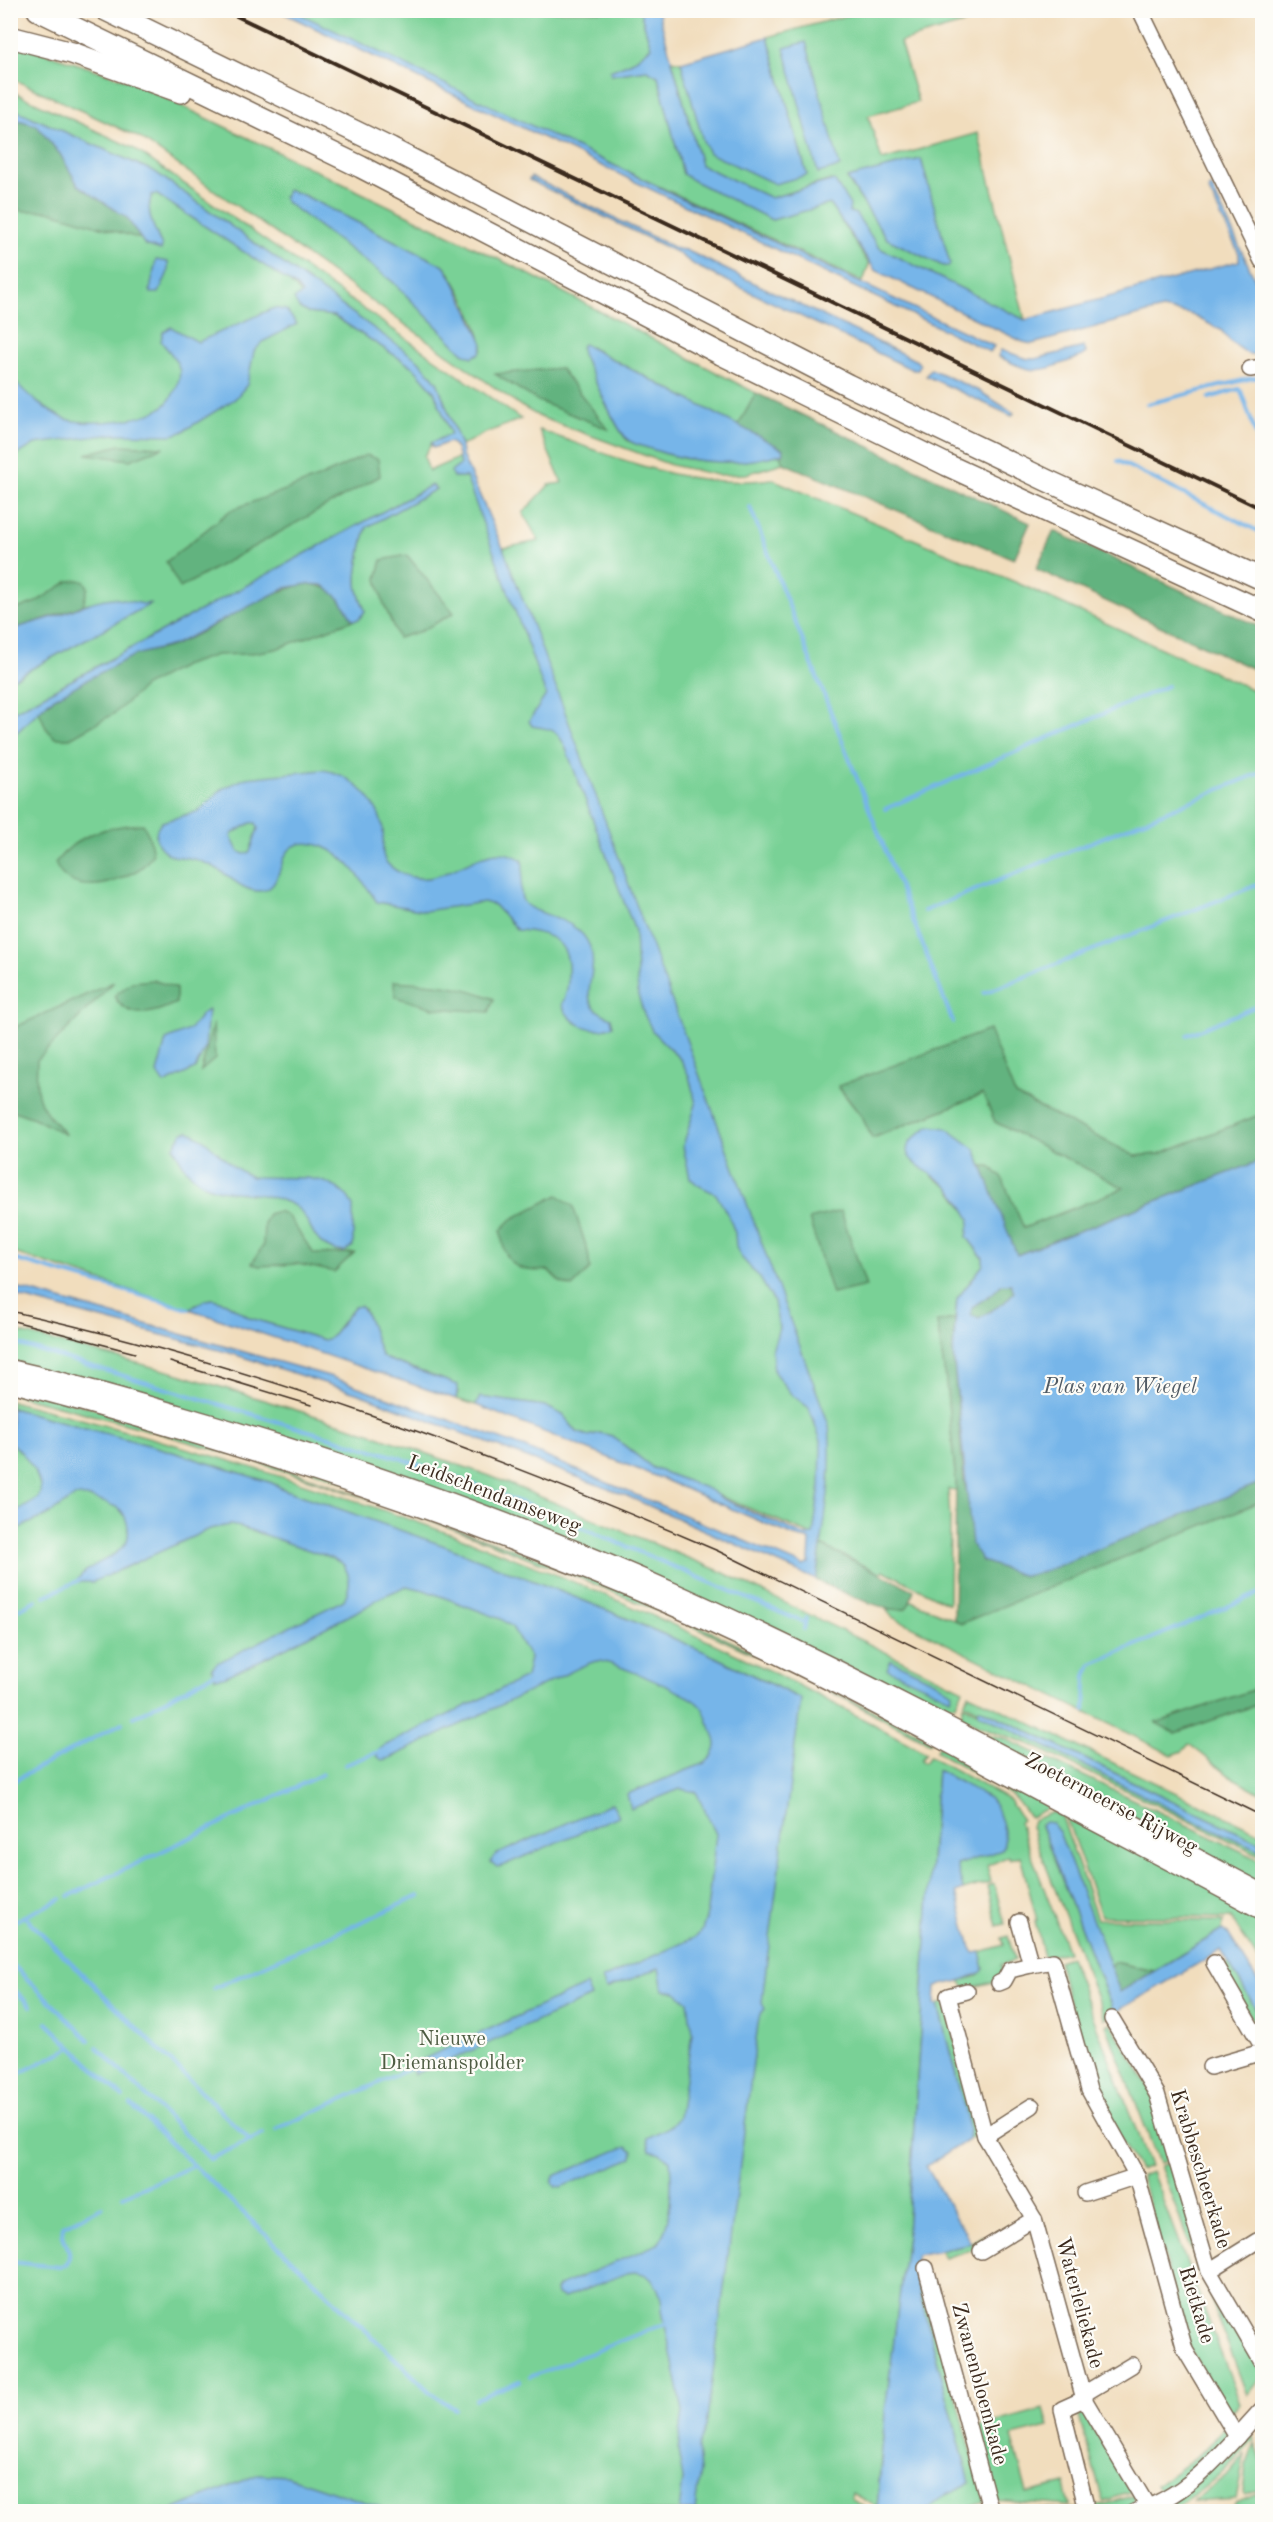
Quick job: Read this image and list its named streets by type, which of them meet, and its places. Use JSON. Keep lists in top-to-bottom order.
{
  "streets": {
    "main road": ["Leidschendamseweg", "Zoetermeerse Rijweg"],
    "street": [
      "Krabbescheerkade",
      "Waterleliekade",
      "Rietkade",
      "Zwanenbloemkade"
    ]
  },
  "crossings": [
    ["Leidschendamseweg", "Zoetermeerse Rijweg"]
  ],
  "water": ["Plas van Wiegel"],
  "parks": ["Nieuwe Driemanspolder"]
}
